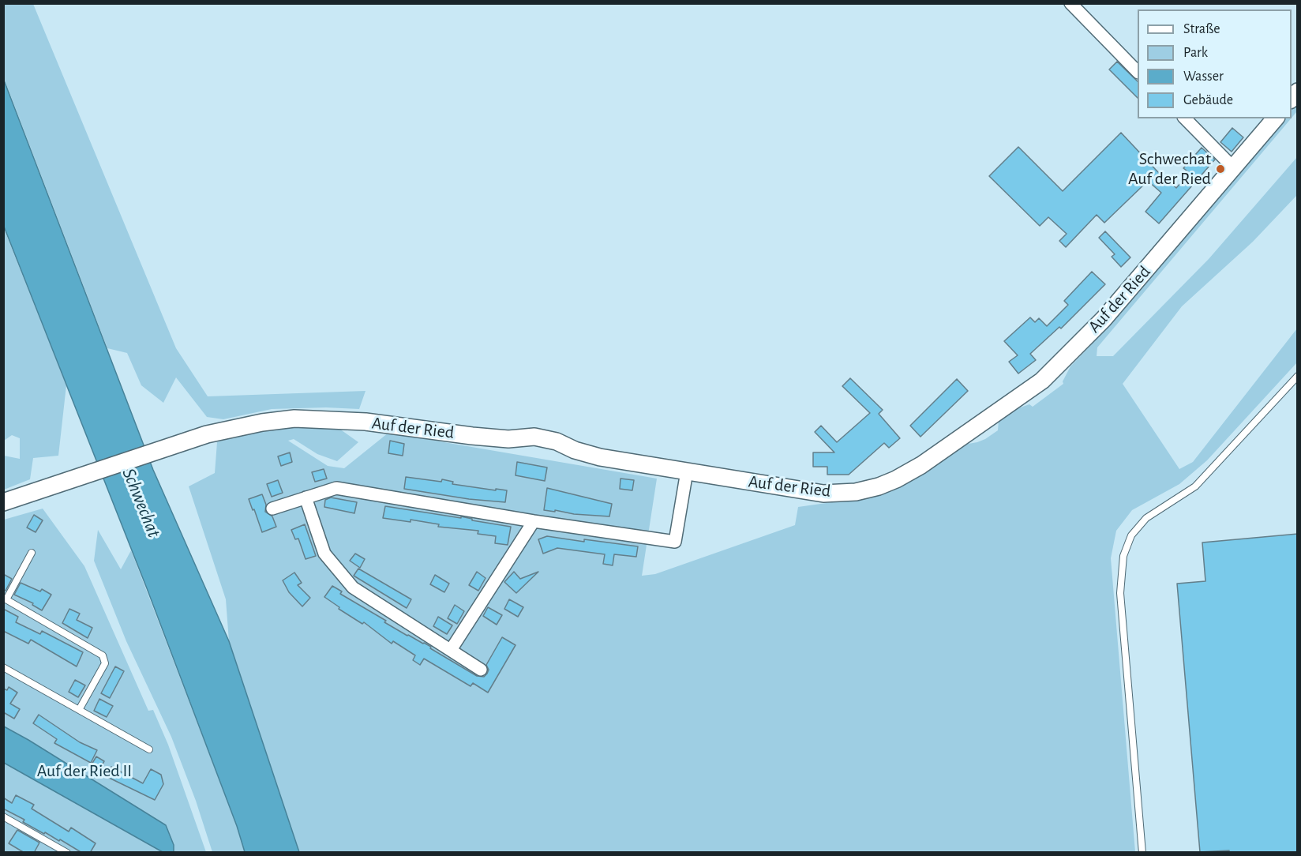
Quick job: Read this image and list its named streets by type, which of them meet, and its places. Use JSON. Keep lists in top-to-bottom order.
{
  "streets": {
    "main road": ["Auf der Ried"]
  },
  "water": ["Schwechat"],
  "parks": ["Auf der Ried II"],
  "places": ["Schwechat Auf der Ried"],
  "legend": [
    "Straße",
    "Park",
    "Wasser",
    "Gebäude"
  ]
}
